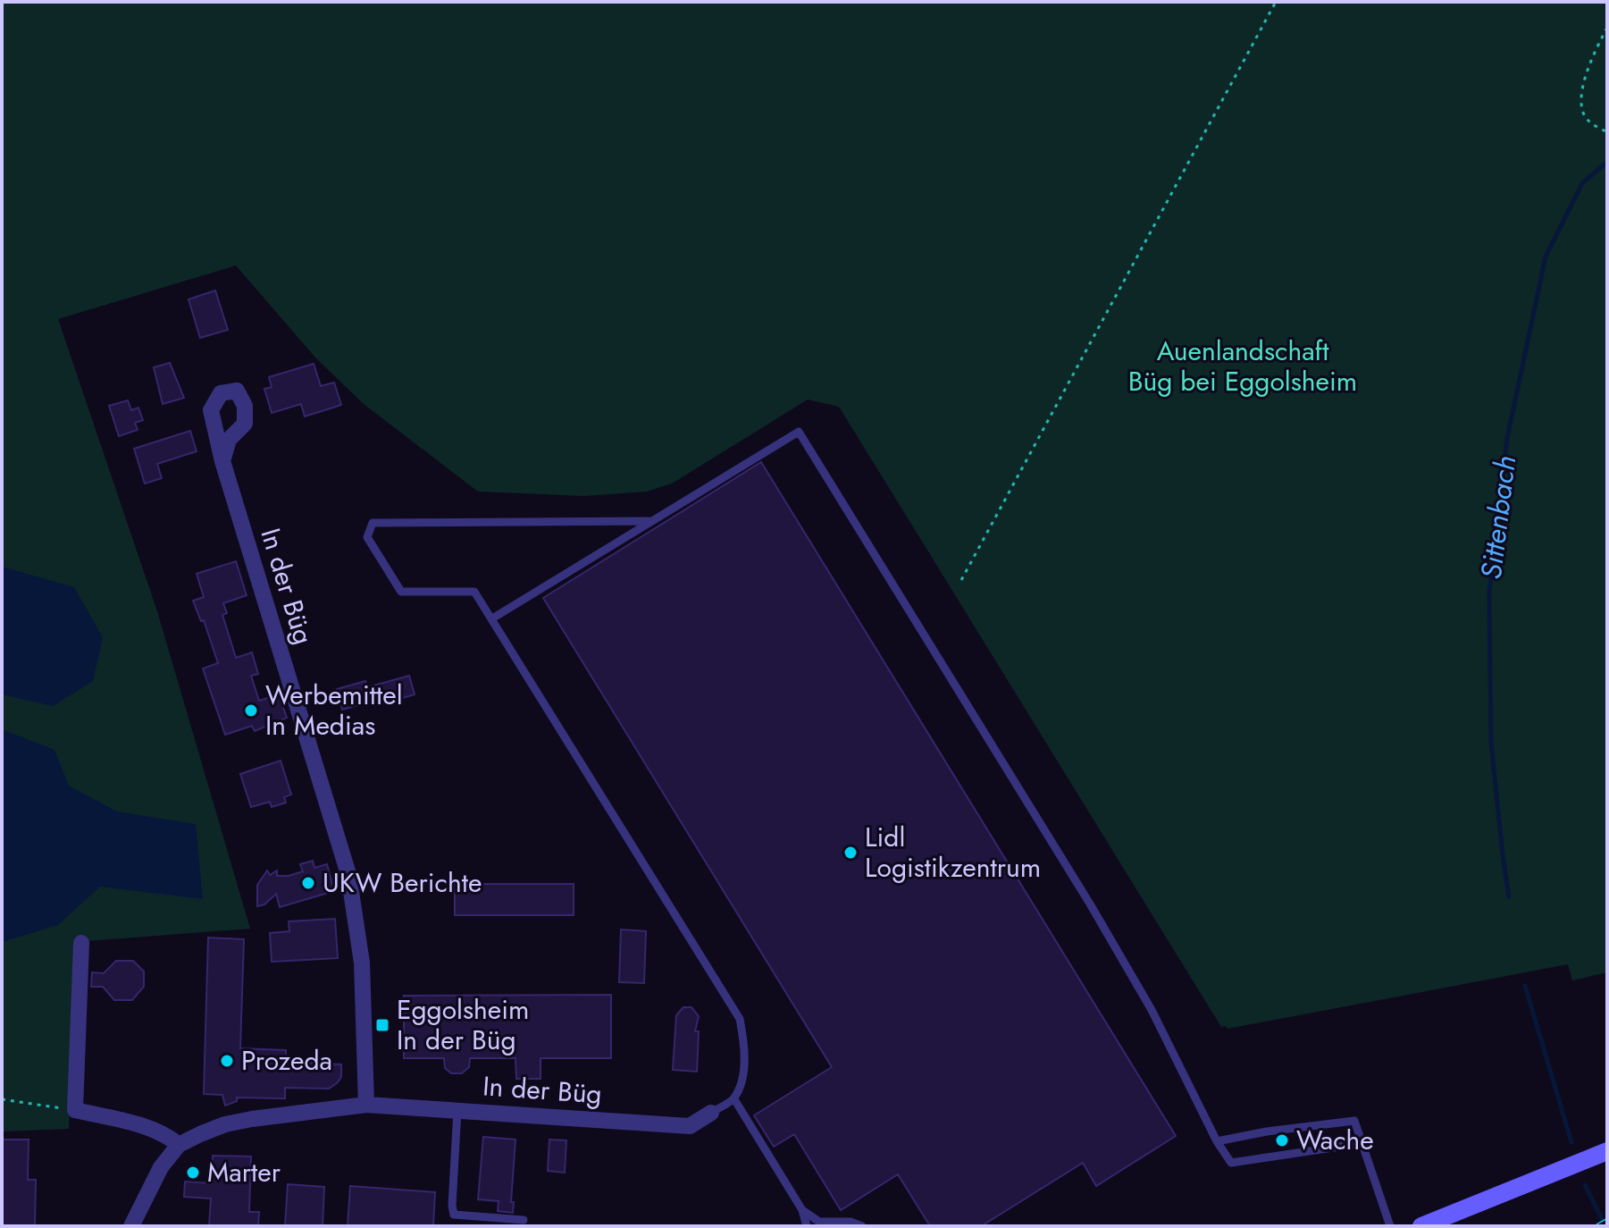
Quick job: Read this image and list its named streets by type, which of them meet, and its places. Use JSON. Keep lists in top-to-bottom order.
{
  "streets": {
    "street": ["In der Büg"]
  },
  "water": ["Sittenbach"],
  "parks": ["Auenlandschaft Büg bei Eggolsheim"],
  "places": {
    "other": [
      "Werbemittel In Medias",
      "Lidl Logistikzentrum",
      "UKW Berichte",
      "Prozeda",
      "Wache",
      "Marter"
    ],
    "transit": ["Eggolsheim In der Büg"]
  }
}
